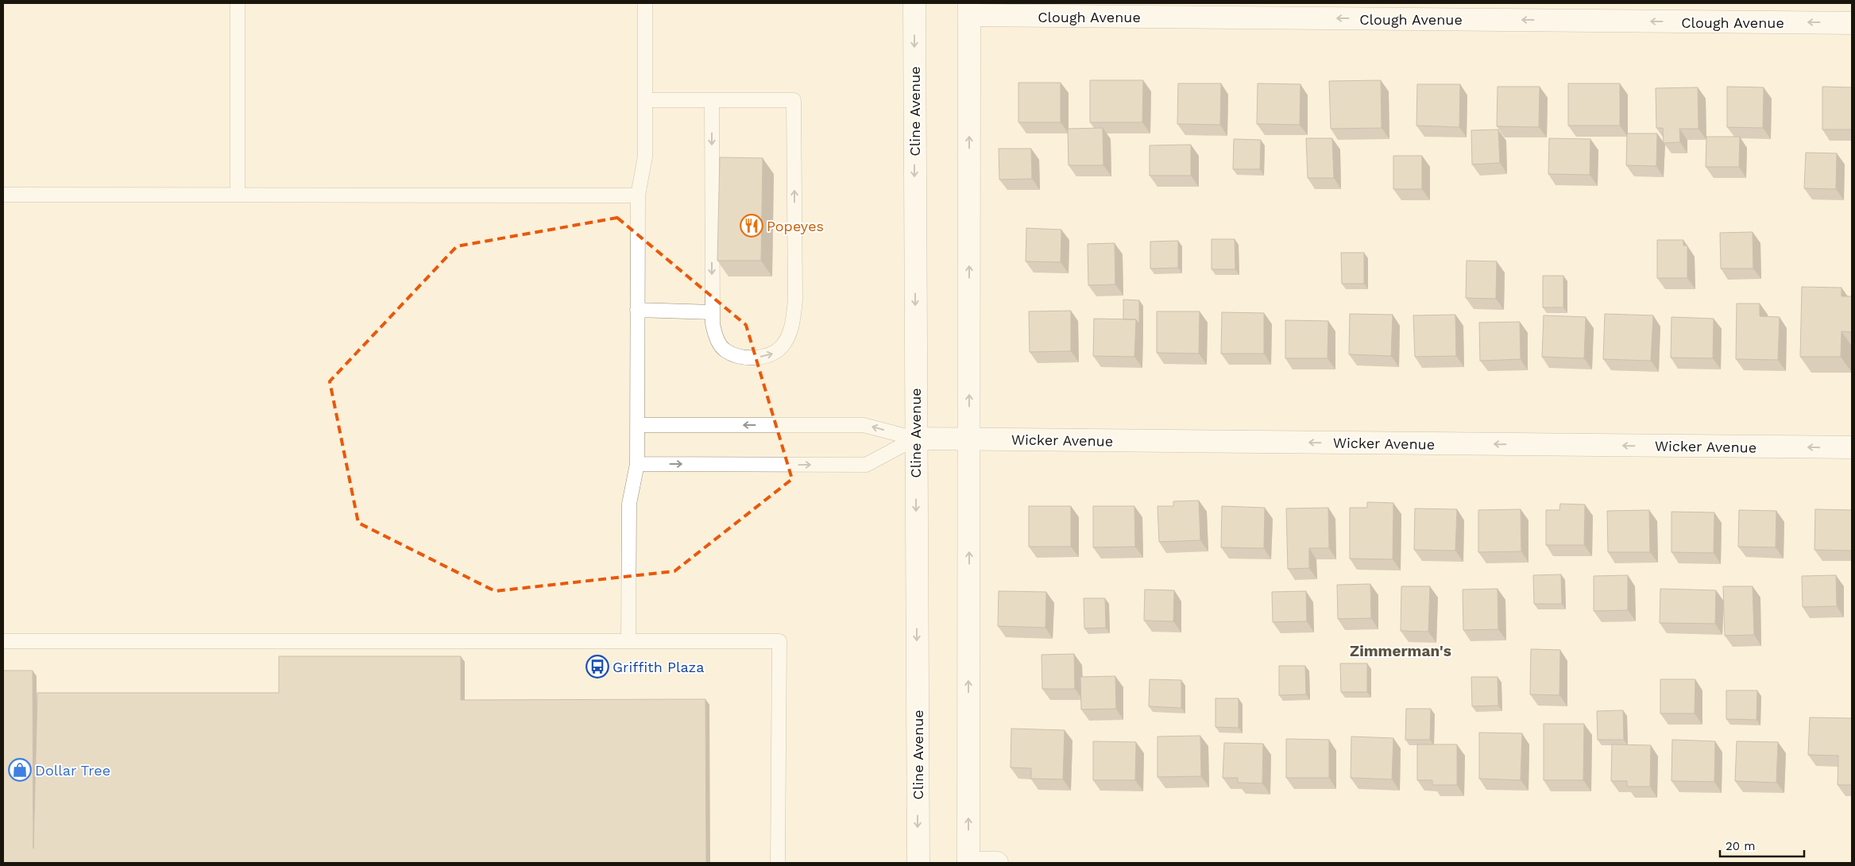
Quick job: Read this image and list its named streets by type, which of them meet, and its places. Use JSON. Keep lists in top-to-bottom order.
{
  "streets": {
    "street": ["Clough Avenue", "Cline Avenue", "Wicker Avenue"]
  },
  "crossings": [
    ["Cline Avenue", "Wicker Avenue"]
  ],
  "one_way": ["Clough Avenue", "Wicker Avenue"],
  "districts": ["Zimmerman's"],
  "places": {
    "restaurant": ["Popeyes"],
    "bus stop": ["Griffith Plaza"],
    "shop": ["Dollar Tree"]
  },
  "scale_bar": "20 m"
}
